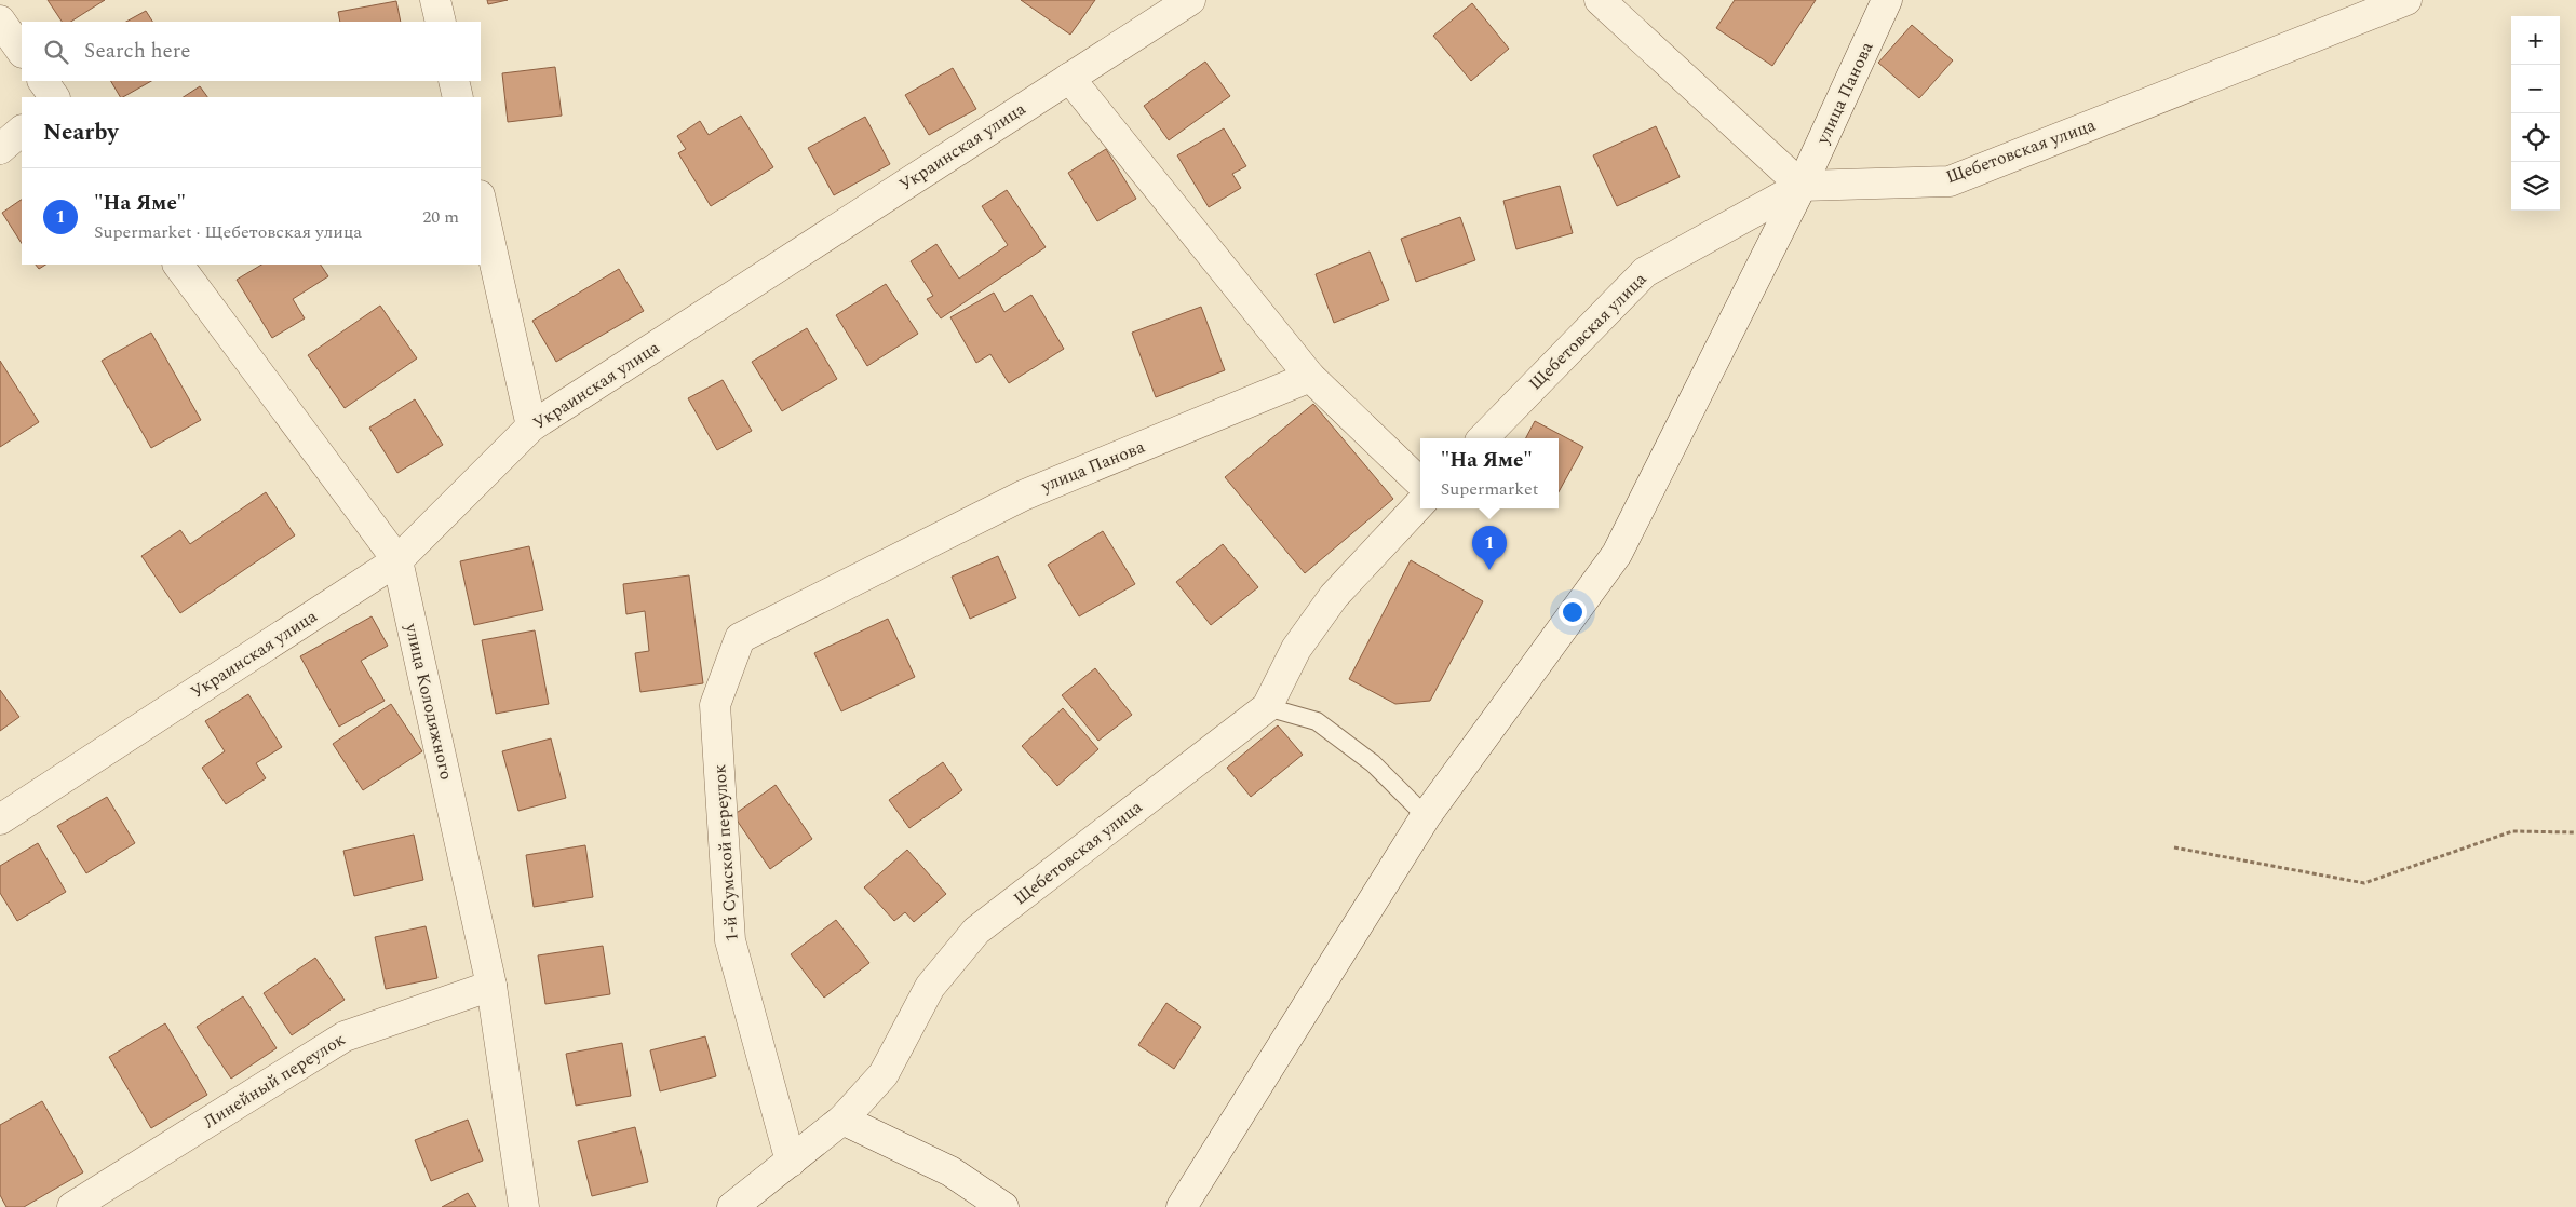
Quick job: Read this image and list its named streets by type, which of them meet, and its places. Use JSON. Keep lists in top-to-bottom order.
{
  "streets": {
    "street": [
      "улица Панова",
      "Украинская улица",
      "Щебетовская улица",
      "улица Колодяжного",
      "1-й Сумской переулок",
      "Линейный переулок"
    ]
  },
  "crossings": [
    ["улица Панова", "Щебетовская улица"],
    ["улица Панова", "1-й Сумской переулок"],
    ["Украинская улица", "улица Колодяжного"],
    ["Щебетовская улица", "1-й Сумской переулок"],
    ["улица Колодяжного", "Линейный переулок"]
  ],
  "page": {
    "map_buttons": ["+", "−"],
    "search": "Search here",
    "heading": "Nearby",
    "list": [
      {
        "mark": "1",
        "name": "\"На Яме\"",
        "note": "Supermarket · Щебетовская улица",
        "value": "20 m"
      }
    ],
    "popup": ["\"На Яме\"", "Supermarket"],
    "pins": "1"
  }
}
